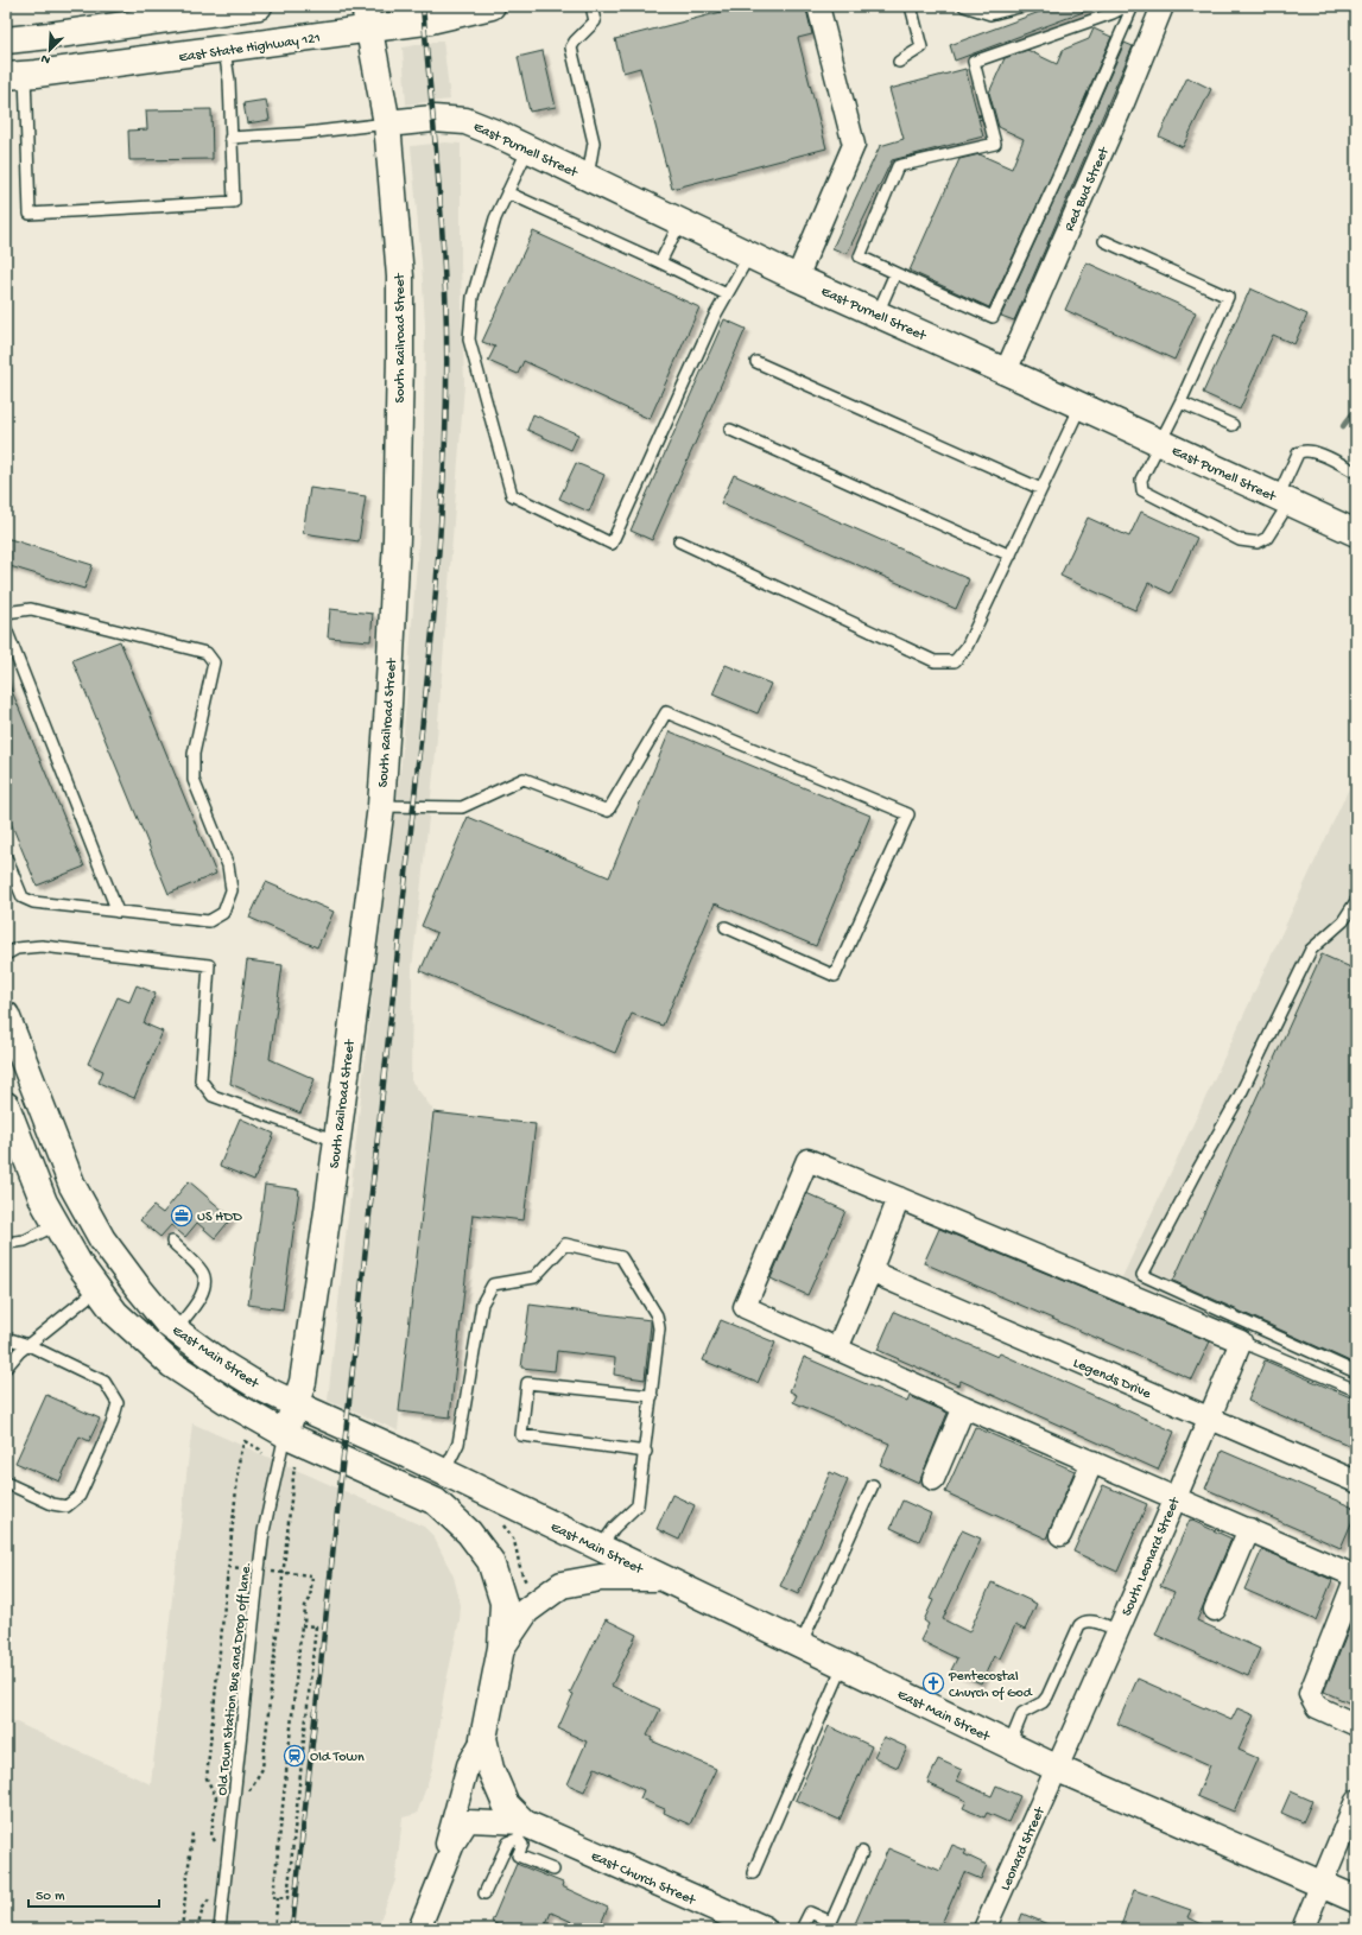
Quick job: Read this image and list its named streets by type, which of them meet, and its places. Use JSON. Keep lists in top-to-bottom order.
{
  "streets": {
    "main road": [
      "East State Highway 121",
      "East Purnell Street",
      "South Railroad Street",
      "East Main Street",
      "East Church Street"
    ],
    "street": [
      "Red Bud Street",
      "Legends Drive",
      "South Leonard Street",
      "Leonard Street"
    ],
    "lane": ["Old Town Station Bus and Drop off lane."]
  },
  "crossings": [
    ["East State Highway 121", "South Railroad Street"],
    ["East Purnell Street", "Red Bud Street"],
    ["East Purnell Street", "South Railroad Street"],
    ["South Railroad Street", "East Main Street"],
    ["South Railroad Street", "Old Town Station Bus and Drop off lane."],
    ["East Main Street", "South Leonard Street"],
    ["East Main Street", "Old Town Station Bus and Drop off lane."],
    ["East Main Street", "Leonard Street"],
    ["Legends Drive", "South Leonard Street"],
    ["South Leonard Street", "Leonard Street"]
  ],
  "places": {
    "office": ["US HDD"],
    "church": ["Pentecostal Church of God"],
    "station": ["Old Town"]
  },
  "scale_bar": "50 m",
  "north": "bottom left"
}
